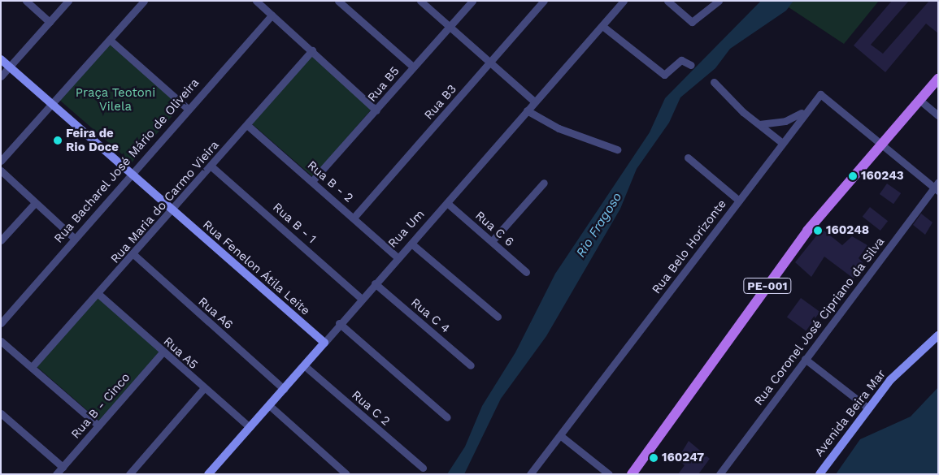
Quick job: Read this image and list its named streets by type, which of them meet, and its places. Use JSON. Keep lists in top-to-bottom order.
{
  "streets": {
    "main road": ["PE-001"],
    "street": [
      "Rua B5",
      "Rua B3",
      "Rua Bacharel José Mário de Oliveira",
      "Rua B - 2",
      "Rua Maria do Carmo Vieira",
      "Rua B - 1",
      "Rua Um",
      "Rua C 6",
      "Rua Belo Horizonte",
      "Rua Fenelon Átila Leite",
      "Rua A6",
      "Rua C 4",
      "Rua Coronel José Cipriano da Silva",
      "Rua A5",
      "Rua B - Cinco",
      "Rua C 2",
      "Avenida Beira Mar"
    ]
  },
  "crossings": [
    ["Rua B5", "Rua B - 2"],
    ["Rua B3", "Rua B - 2"],
    ["Rua Bacharel José Mário de Oliveira", "Rua Fenelon Átila Leite"],
    ["Rua B - 2", "Rua Maria do Carmo Vieira"],
    ["Rua B - 2", "Rua Um"],
    ["Rua Maria do Carmo Vieira", "Rua B - 1"],
    ["Rua Maria do Carmo Vieira", "Rua Fenelon Átila Leite"],
    ["Rua Maria do Carmo Vieira", "Rua A6"],
    ["Rua Maria do Carmo Vieira", "Rua A5"],
    ["Rua B - 1", "Rua Um"],
    ["Rua Um", "Rua C 6"],
    ["Rua Um", "Rua Fenelon Átila Leite"],
    ["Rua Um", "Rua A6"],
    ["Rua Um", "Rua C 4"],
    ["Rua Um", "Rua A5"],
    ["Rua Um", "Rua C 2"],
    ["Rua Belo Horizonte", "PE-001"],
    ["Rua A5", "Rua B - Cinco"]
  ],
  "water": ["Rio Fragoso"],
  "parks": ["Praça Teotoni Vilela"],
  "places": [
    "Feira de Rio Doce",
    "160243",
    "160248",
    "160247"
  ]
}
